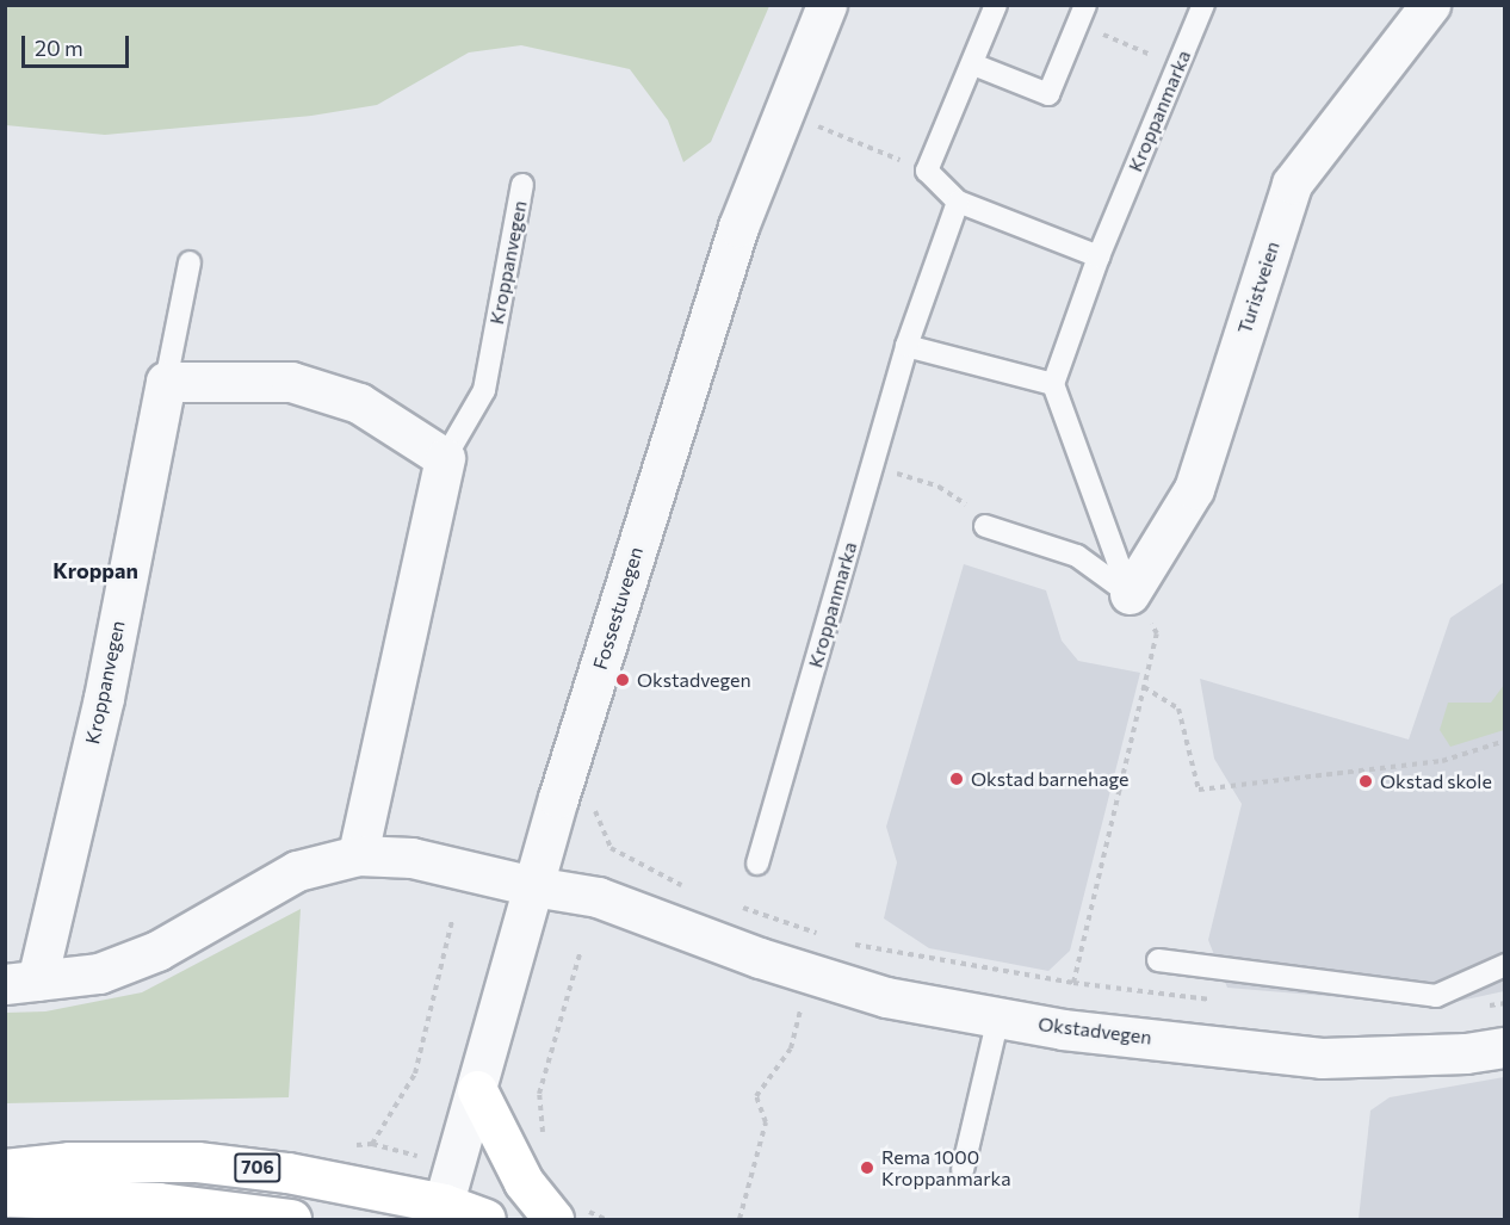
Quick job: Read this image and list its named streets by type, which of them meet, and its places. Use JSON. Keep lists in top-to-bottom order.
{
  "streets": {
    "main road": ["706"],
    "street": [
      "Kroppanvegen",
      "Turistveien",
      "Fossestuvegen",
      "Okstadvegen"
    ],
    "lane": ["Kroppanmarka"]
  },
  "crossings": [
    ["Kroppanvegen", "Fossestuvegen"],
    ["Kroppanvegen", "Okstadvegen"],
    ["Fossestuvegen", "Okstadvegen"],
    ["Fossestuvegen", "706"]
  ],
  "districts": ["Kroppan"],
  "places": [
    "Okstadvegen",
    "Okstad barnehage",
    "Okstad skole",
    "Rema 1000 Kroppanmarka"
  ],
  "scale_bar": "20 m"
}
